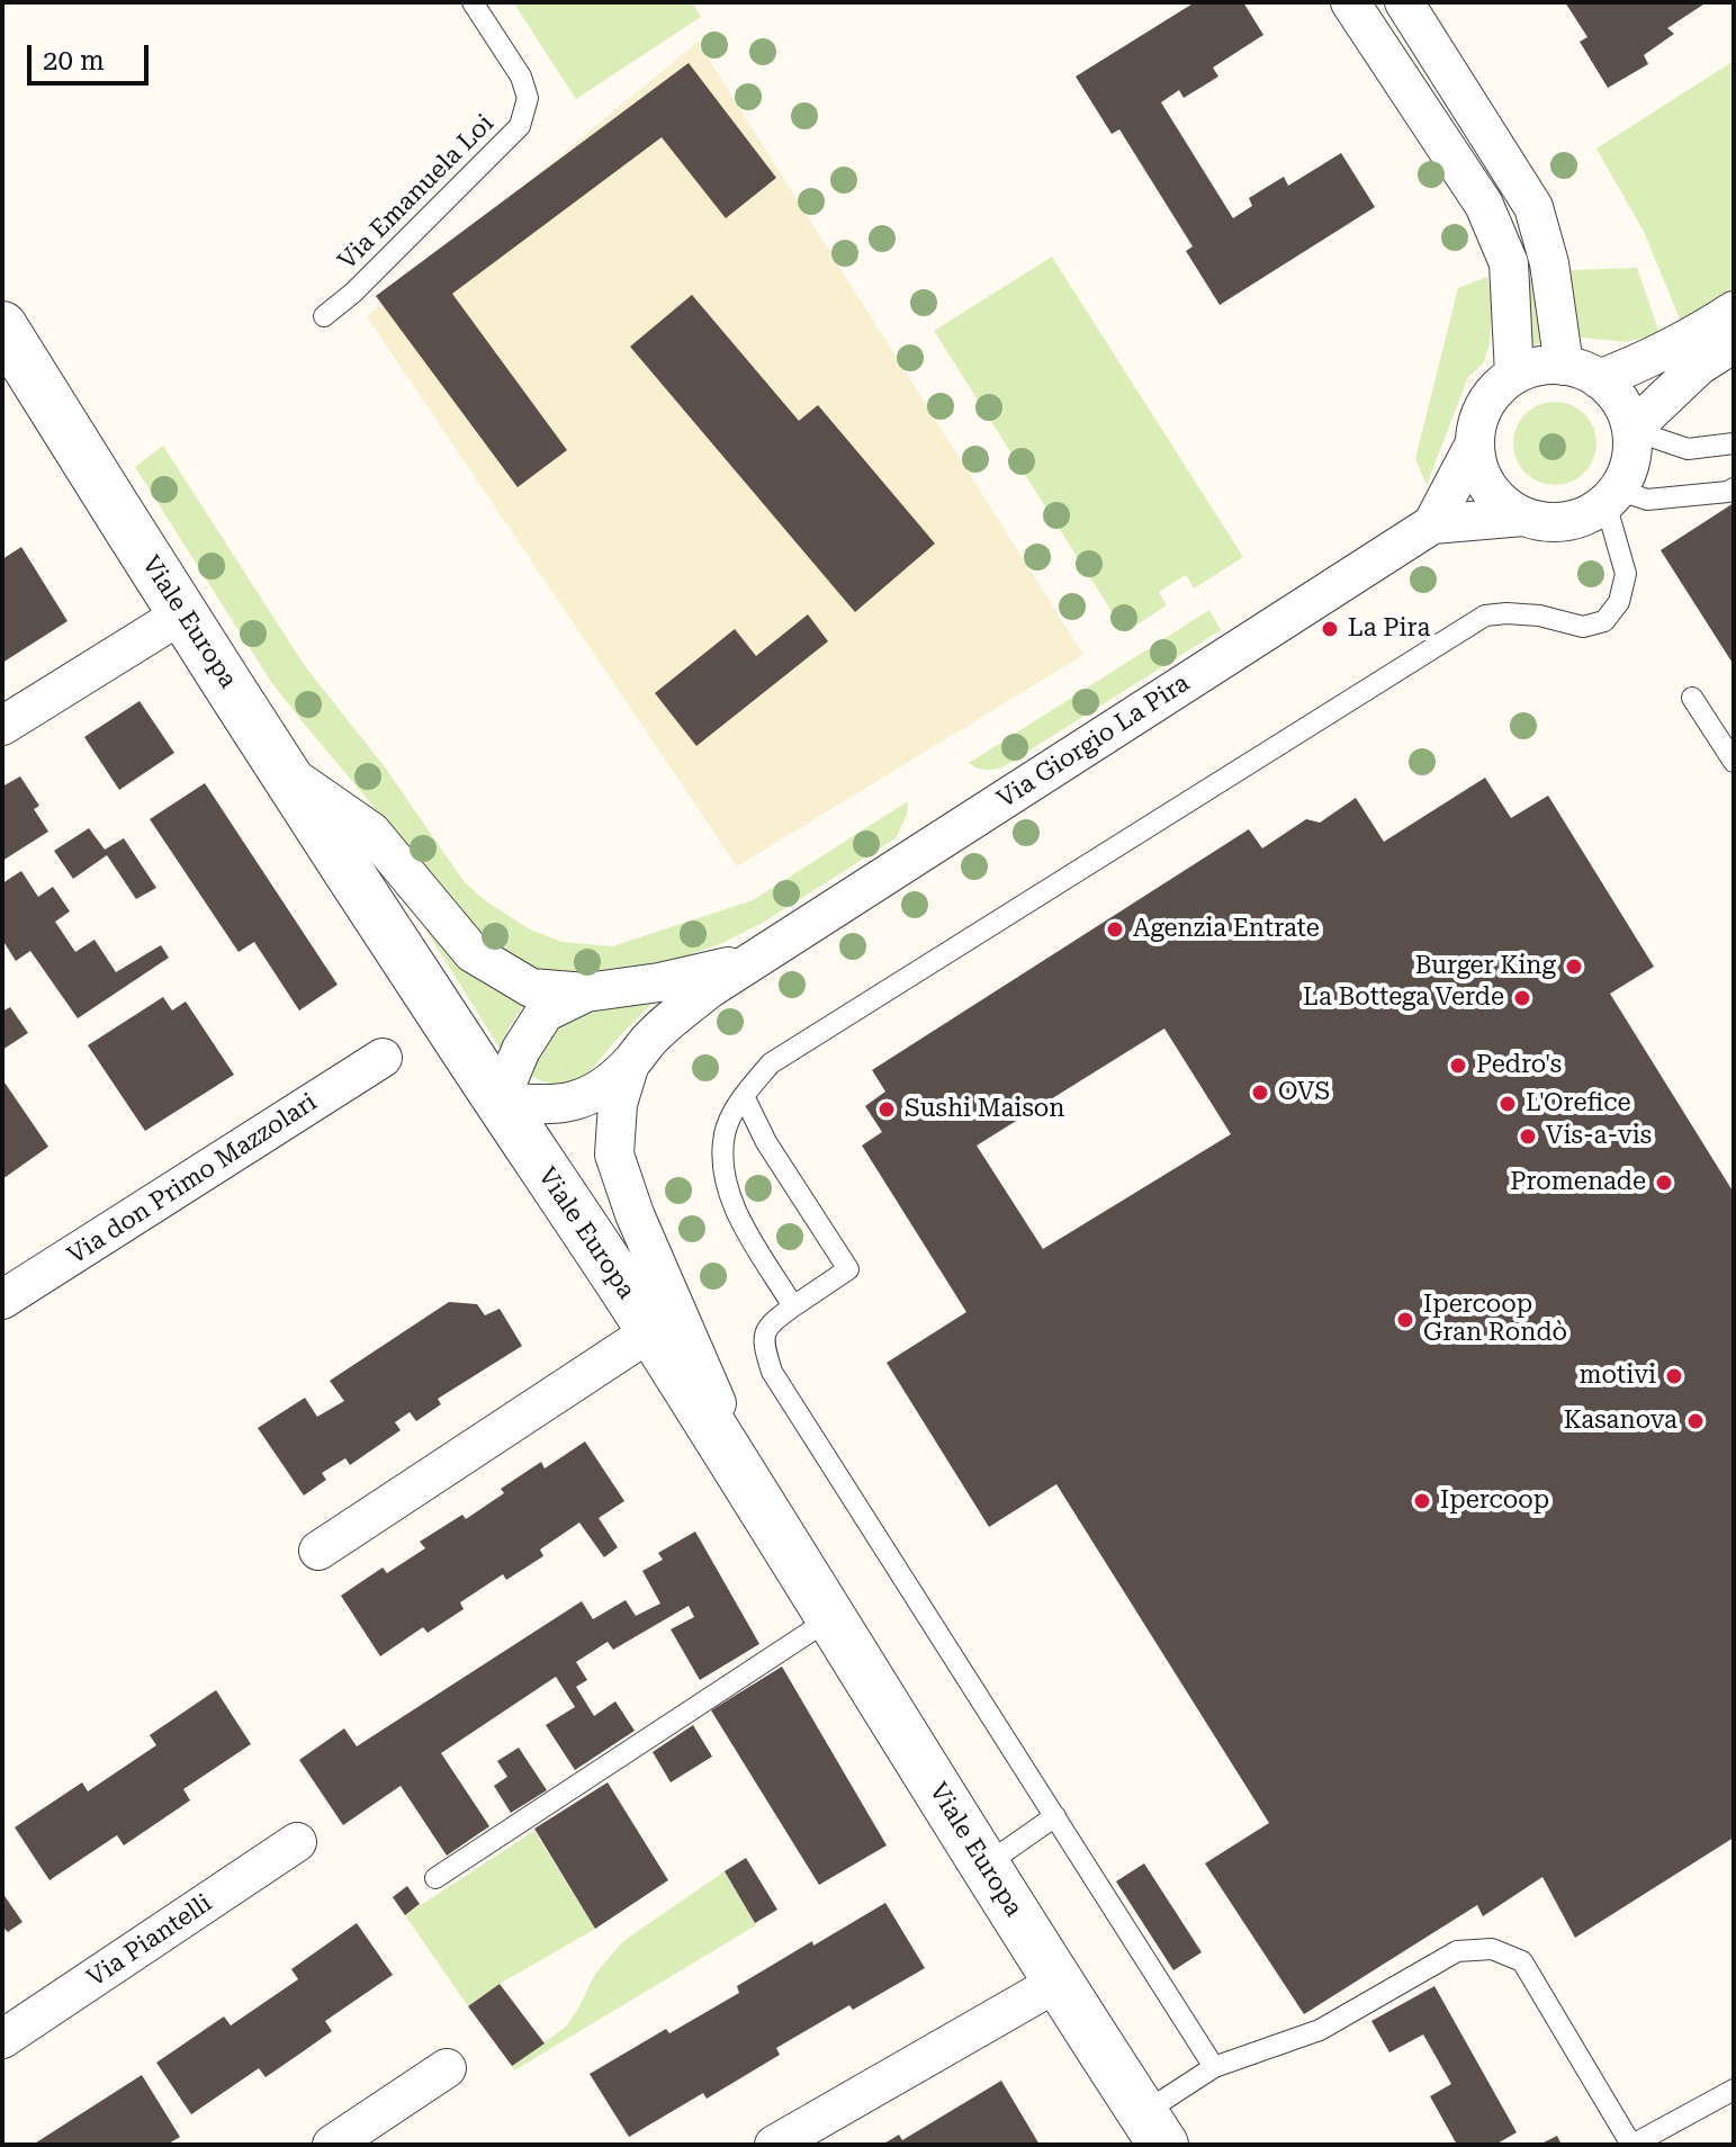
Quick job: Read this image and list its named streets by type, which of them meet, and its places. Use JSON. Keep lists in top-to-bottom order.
{
  "streets": {
    "street": [
      "Viale Europa",
      "Via Giorgio La Pira",
      "Via don Primo Mazzolari",
      "Via Piantelli"
    ],
    "lane": ["Via Emanuela Loi"]
  },
  "crossings": [
    ["Viale Europa", "Via Giorgio La Pira"]
  ],
  "places": [
    "La Pira",
    "Agenzia Entrate",
    "Burger King",
    "La Bottega Verde",
    "Pedro's",
    "OVS",
    "L'Orefice",
    "Sushi Maison",
    "Vis-a-vis",
    "Promenade",
    "Ipercoop Gran Rondò",
    "motivi",
    "Kasanova",
    "Ipercoop"
  ],
  "scale_bar": "20 m"
}
